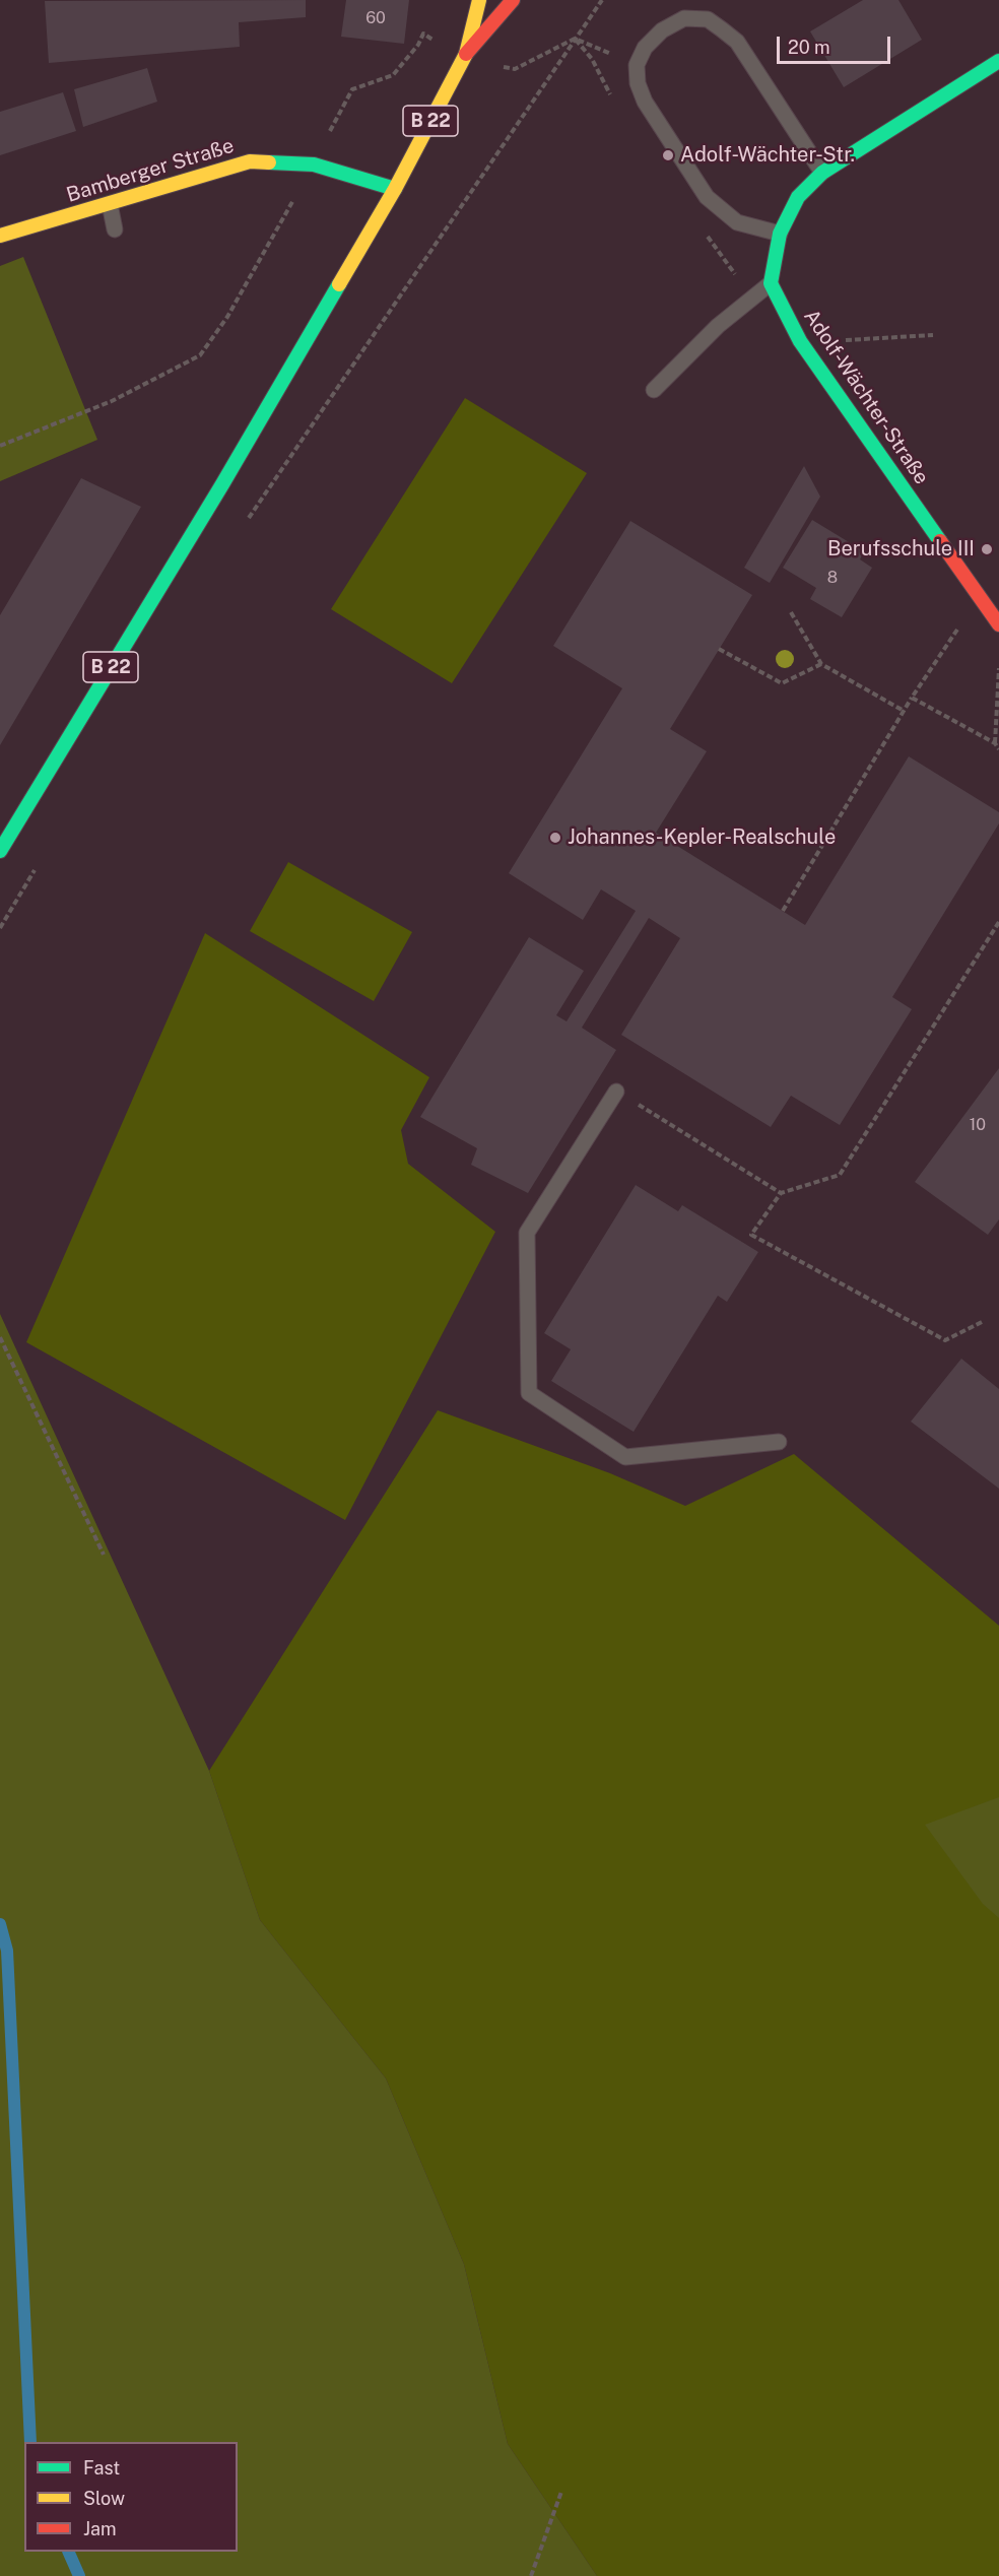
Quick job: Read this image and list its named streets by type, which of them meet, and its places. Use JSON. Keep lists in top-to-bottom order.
{
  "streets": {
    "street": ["B 22", "Bamberger Straße", "Adolf-Wächter-Straße"]
  },
  "crossings": [
    ["B 22", "Bamberger Straße"]
  ],
  "places": ["Adolf-Wächter-Str.", "Berufsschule III", "Johannes-Kepler-Realschule"],
  "house_numbers": ["60", "8", "10"],
  "legend": ["Fast", "Slow", "Jam"],
  "scale_bar": "20 m"
}
